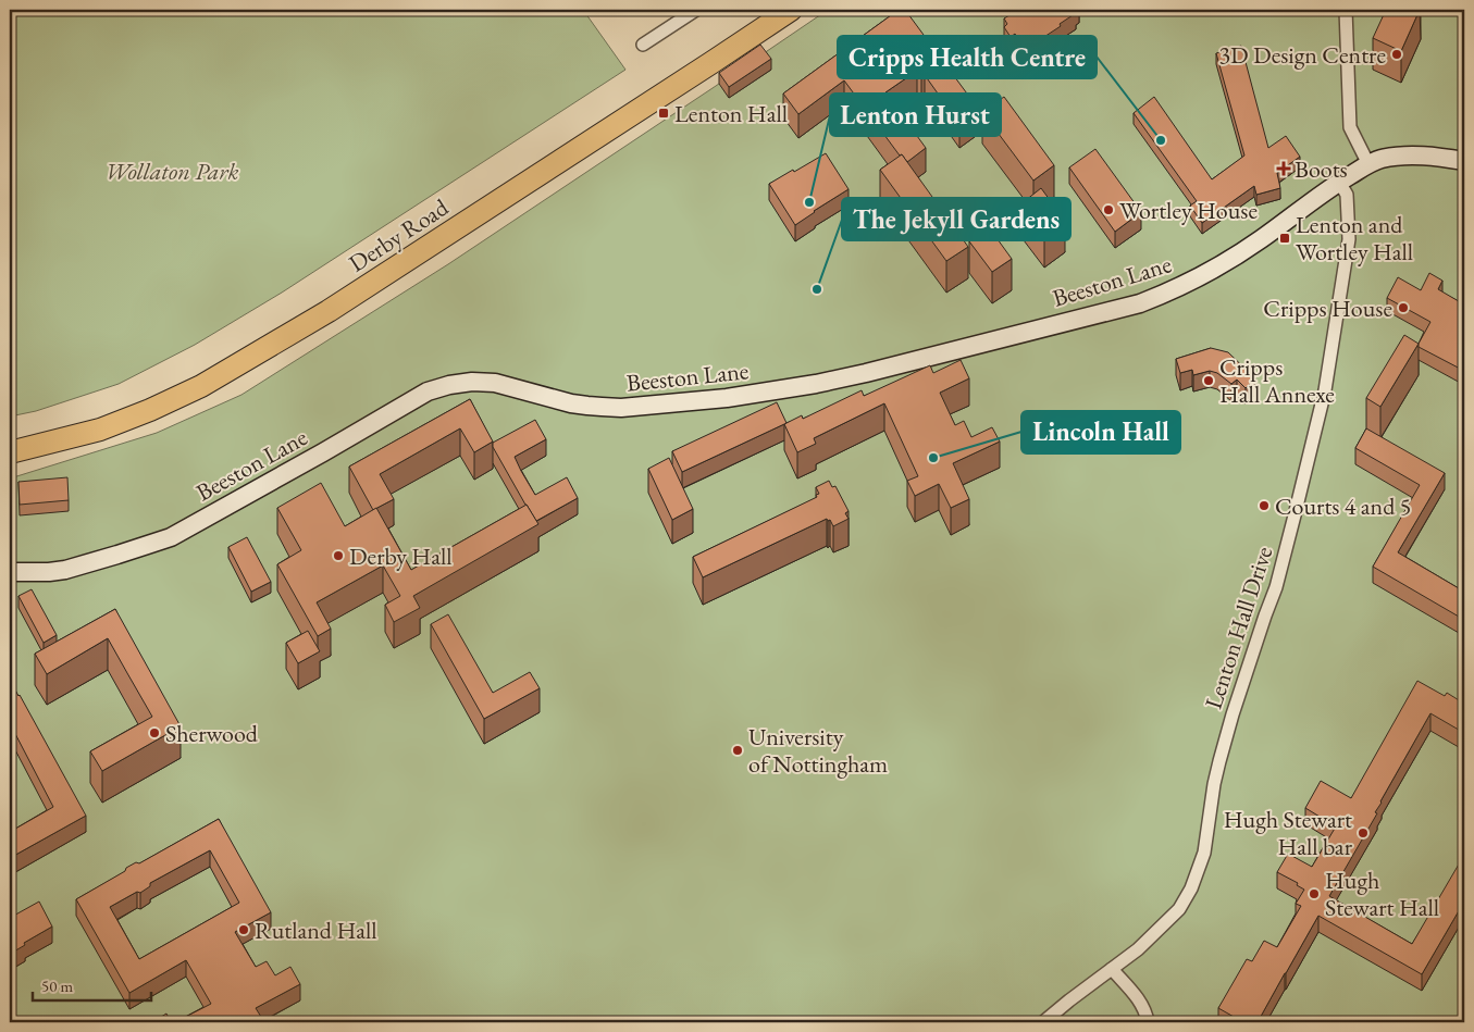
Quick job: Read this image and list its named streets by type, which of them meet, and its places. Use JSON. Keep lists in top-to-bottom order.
{
  "streets": {
    "highway": ["Derby Road"],
    "street": ["Beeston Lane", "Lenton Hall Drive"]
  },
  "crossings": [
    ["Beeston Lane", "Lenton Hall Drive"]
  ],
  "parks": ["Wollaton Park"],
  "places": {
    "other": [
      "3D Design Centre",
      "Cripps Health Centre",
      "Lenton Hurst",
      "Wortley House",
      "The Jekyll Gardens",
      "Cripps House",
      "Cripps Hall Annexe",
      "Lincoln Hall",
      "Courts 4 and 5",
      "Derby Hall",
      "Sherwood",
      "University of Nottingham",
      "Hugh Stewart Hall bar",
      "Hugh Stewart Hall",
      "Rutland Hall"
    ],
    "transit": ["Lenton Hall", "Lenton and Wortley Hall"],
    "health": ["Boots"]
  },
  "scale_bar": "50 m"
}
